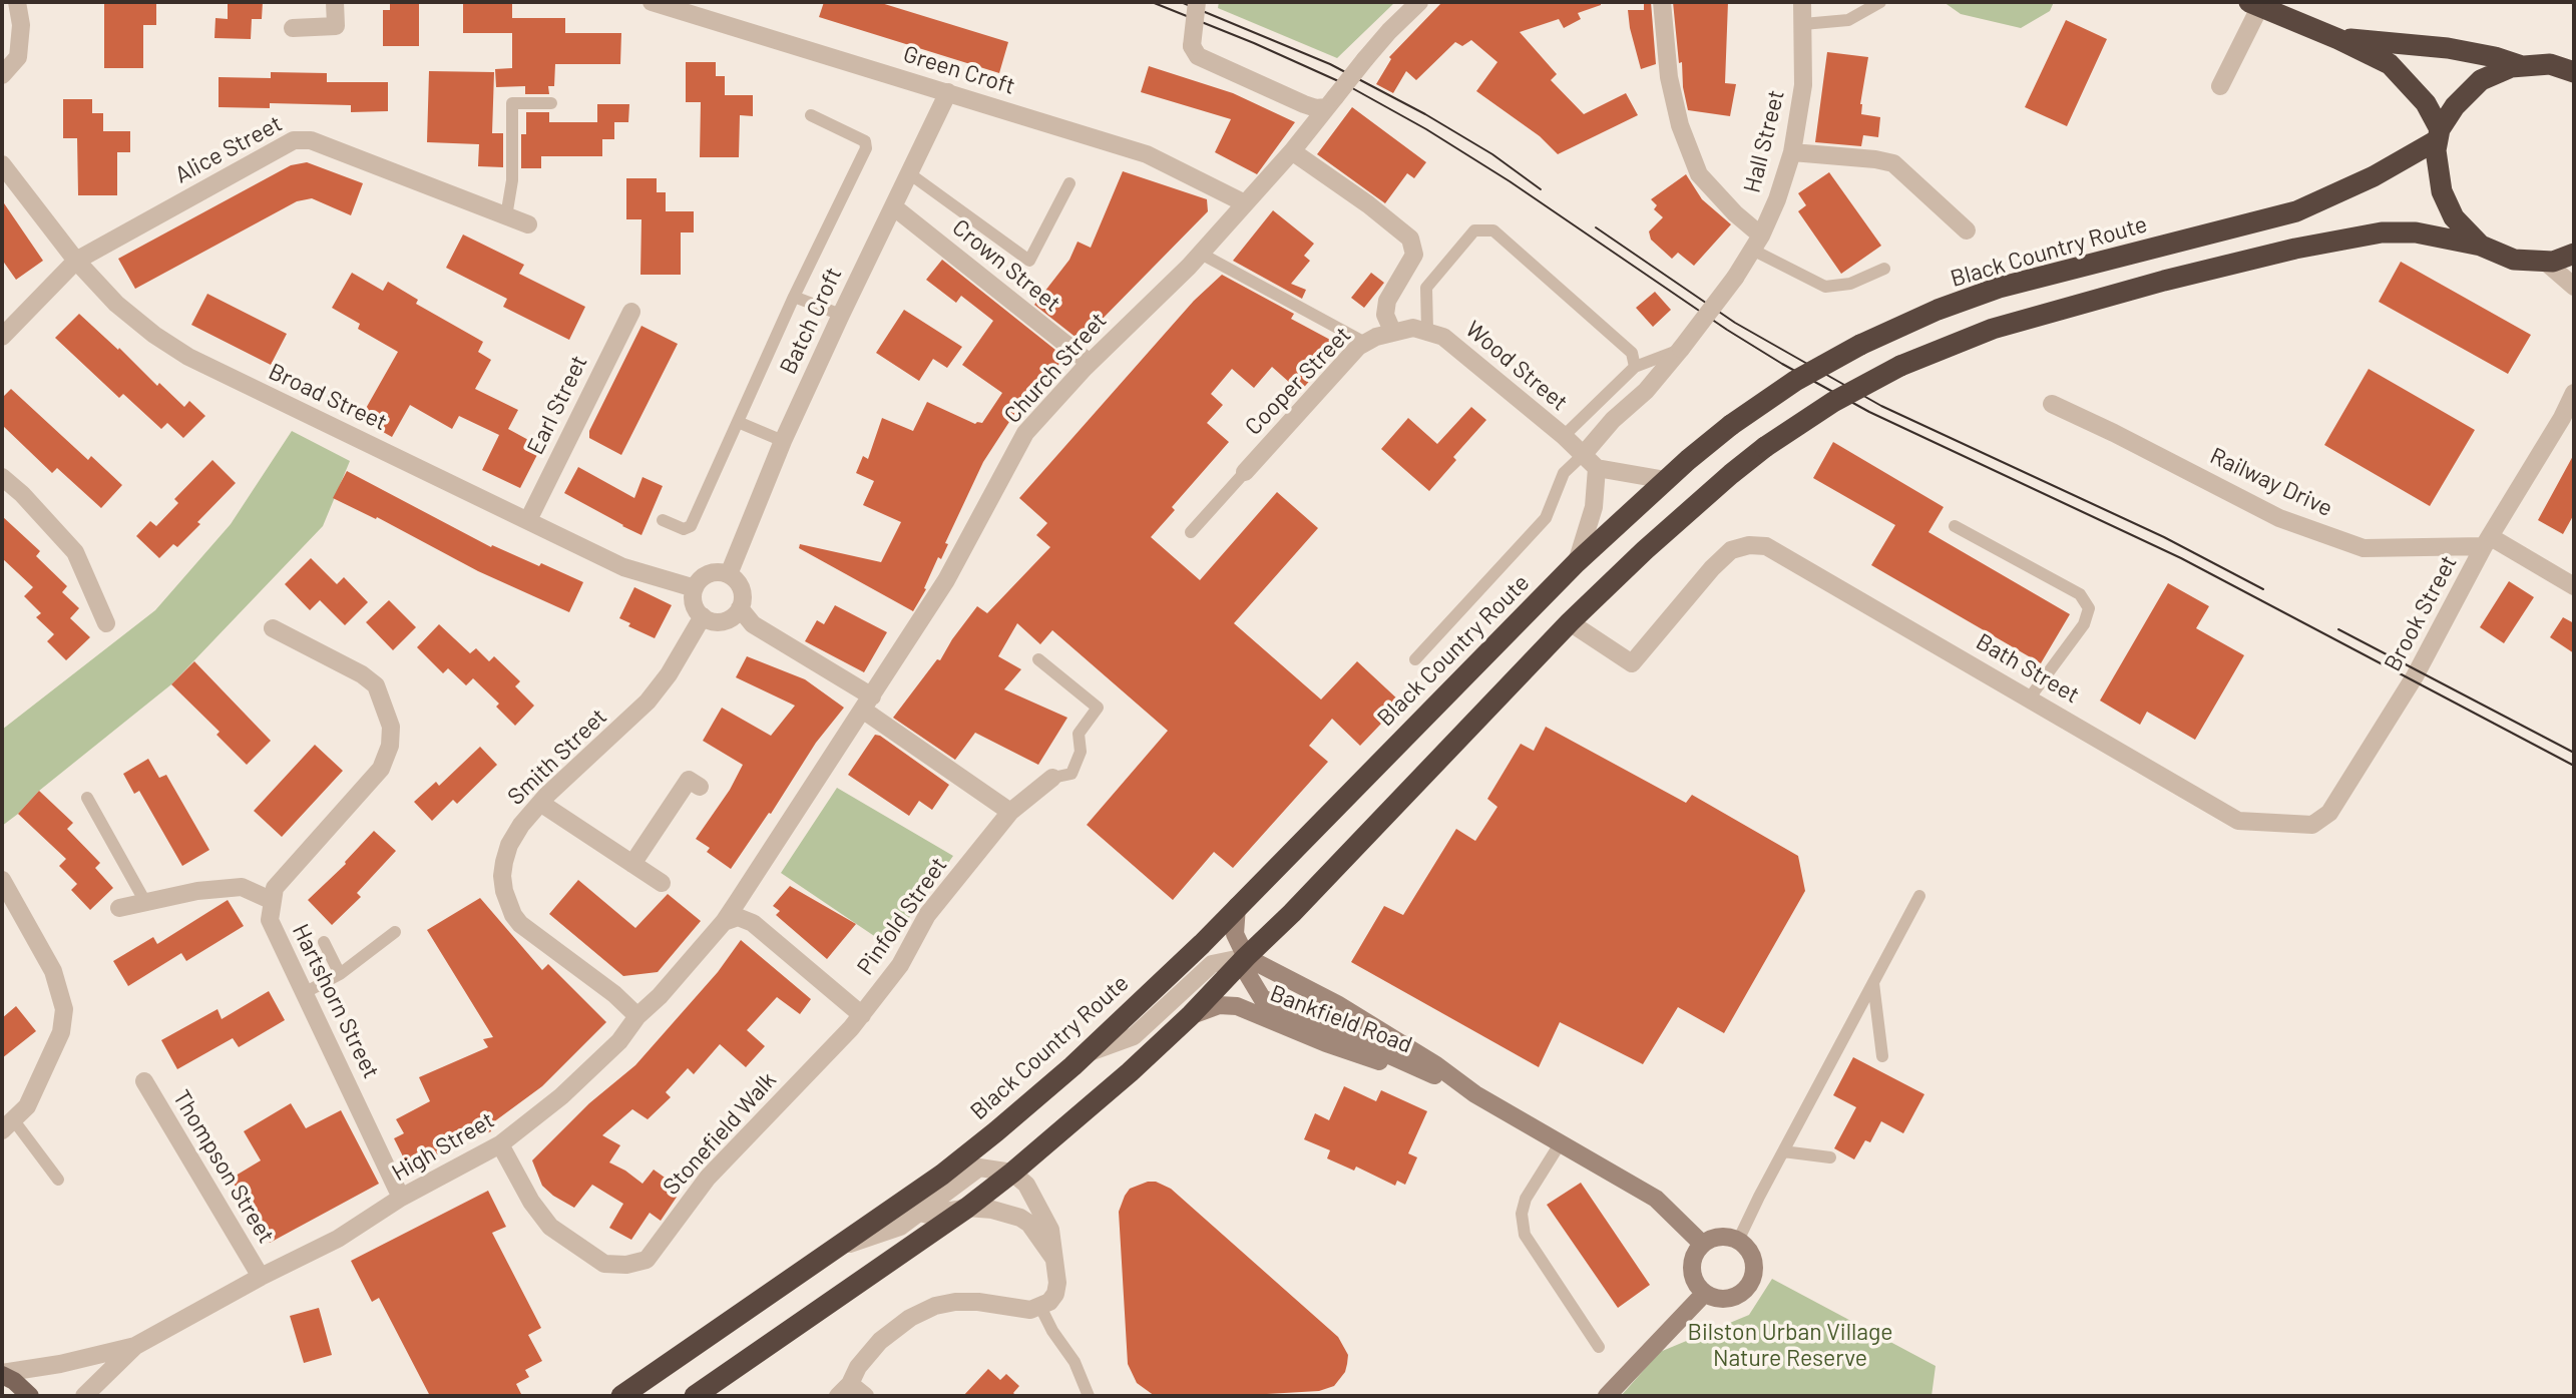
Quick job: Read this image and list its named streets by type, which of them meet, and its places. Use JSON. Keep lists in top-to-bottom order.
{
  "streets": {
    "highway": ["Black Country Route"],
    "street": [
      "Green Croft",
      "Hall Street",
      "Alice Street",
      "Crown Street",
      "Batch Croft",
      "Wood Street",
      "Church Street",
      "Cooper Street",
      "Broad Street",
      "Earl Street",
      "Railway Drive",
      "Brook Street",
      "Bath Street",
      "Smith Street",
      "Pinfold Street",
      "Hartshorn Street",
      "Bankfield Road",
      "Stonefield Walk",
      "High Street",
      "Thompson Street"
    ]
  },
  "crossings": [
    ["Green Croft", "Batch Croft"],
    ["Green Croft", "Church Street"],
    ["Hall Street", "Wood Street"],
    ["Alice Street", "Broad Street"],
    ["Crown Street", "Batch Croft"],
    ["Crown Street", "Church Street"],
    ["Batch Croft", "Broad Street"],
    ["Batch Croft", "Smith Street"],
    ["Wood Street", "Cooper Street"],
    ["Church Street", "High Street"],
    ["Broad Street", "Earl Street"],
    ["Broad Street", "Smith Street"],
    ["Railway Drive", "Brook Street"],
    ["Brook Street", "Bath Street"],
    ["Smith Street", "High Street"],
    ["Pinfold Street", "Stonefield Walk"],
    ["Hartshorn Street", "High Street"],
    ["Stonefield Walk", "High Street"],
    ["High Street", "Thompson Street"]
  ],
  "parks": ["Bilston Urban Village Nature Reserve"]
}
